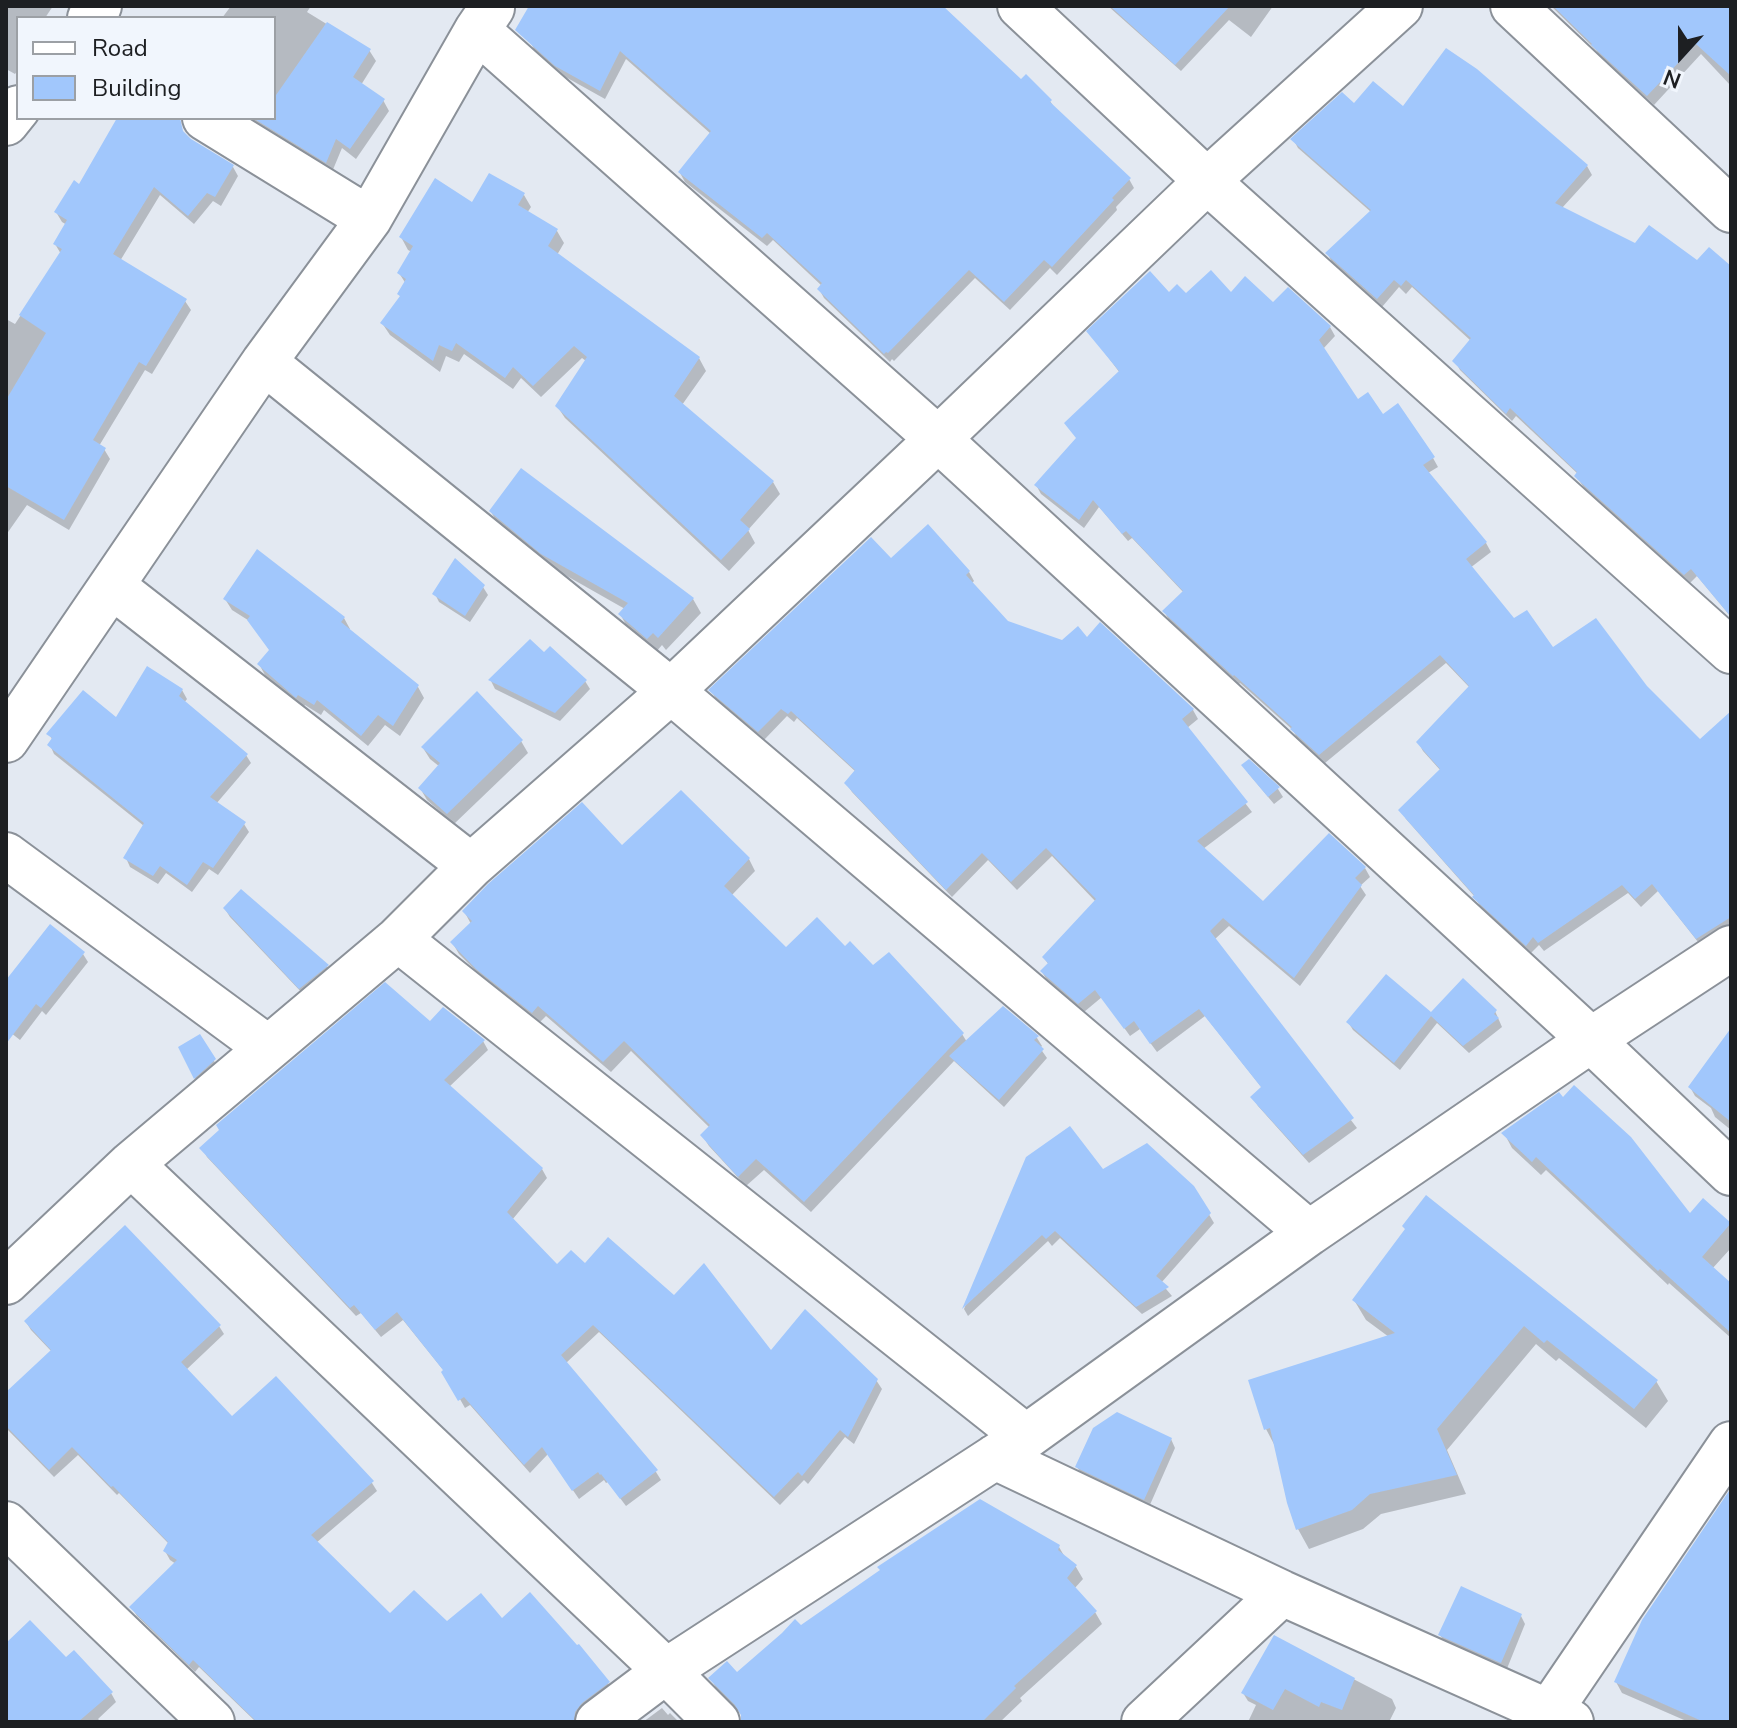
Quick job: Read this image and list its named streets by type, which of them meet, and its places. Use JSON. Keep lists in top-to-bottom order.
{
  "legend": ["Road", "Building"],
  "north": "bottom"
}
